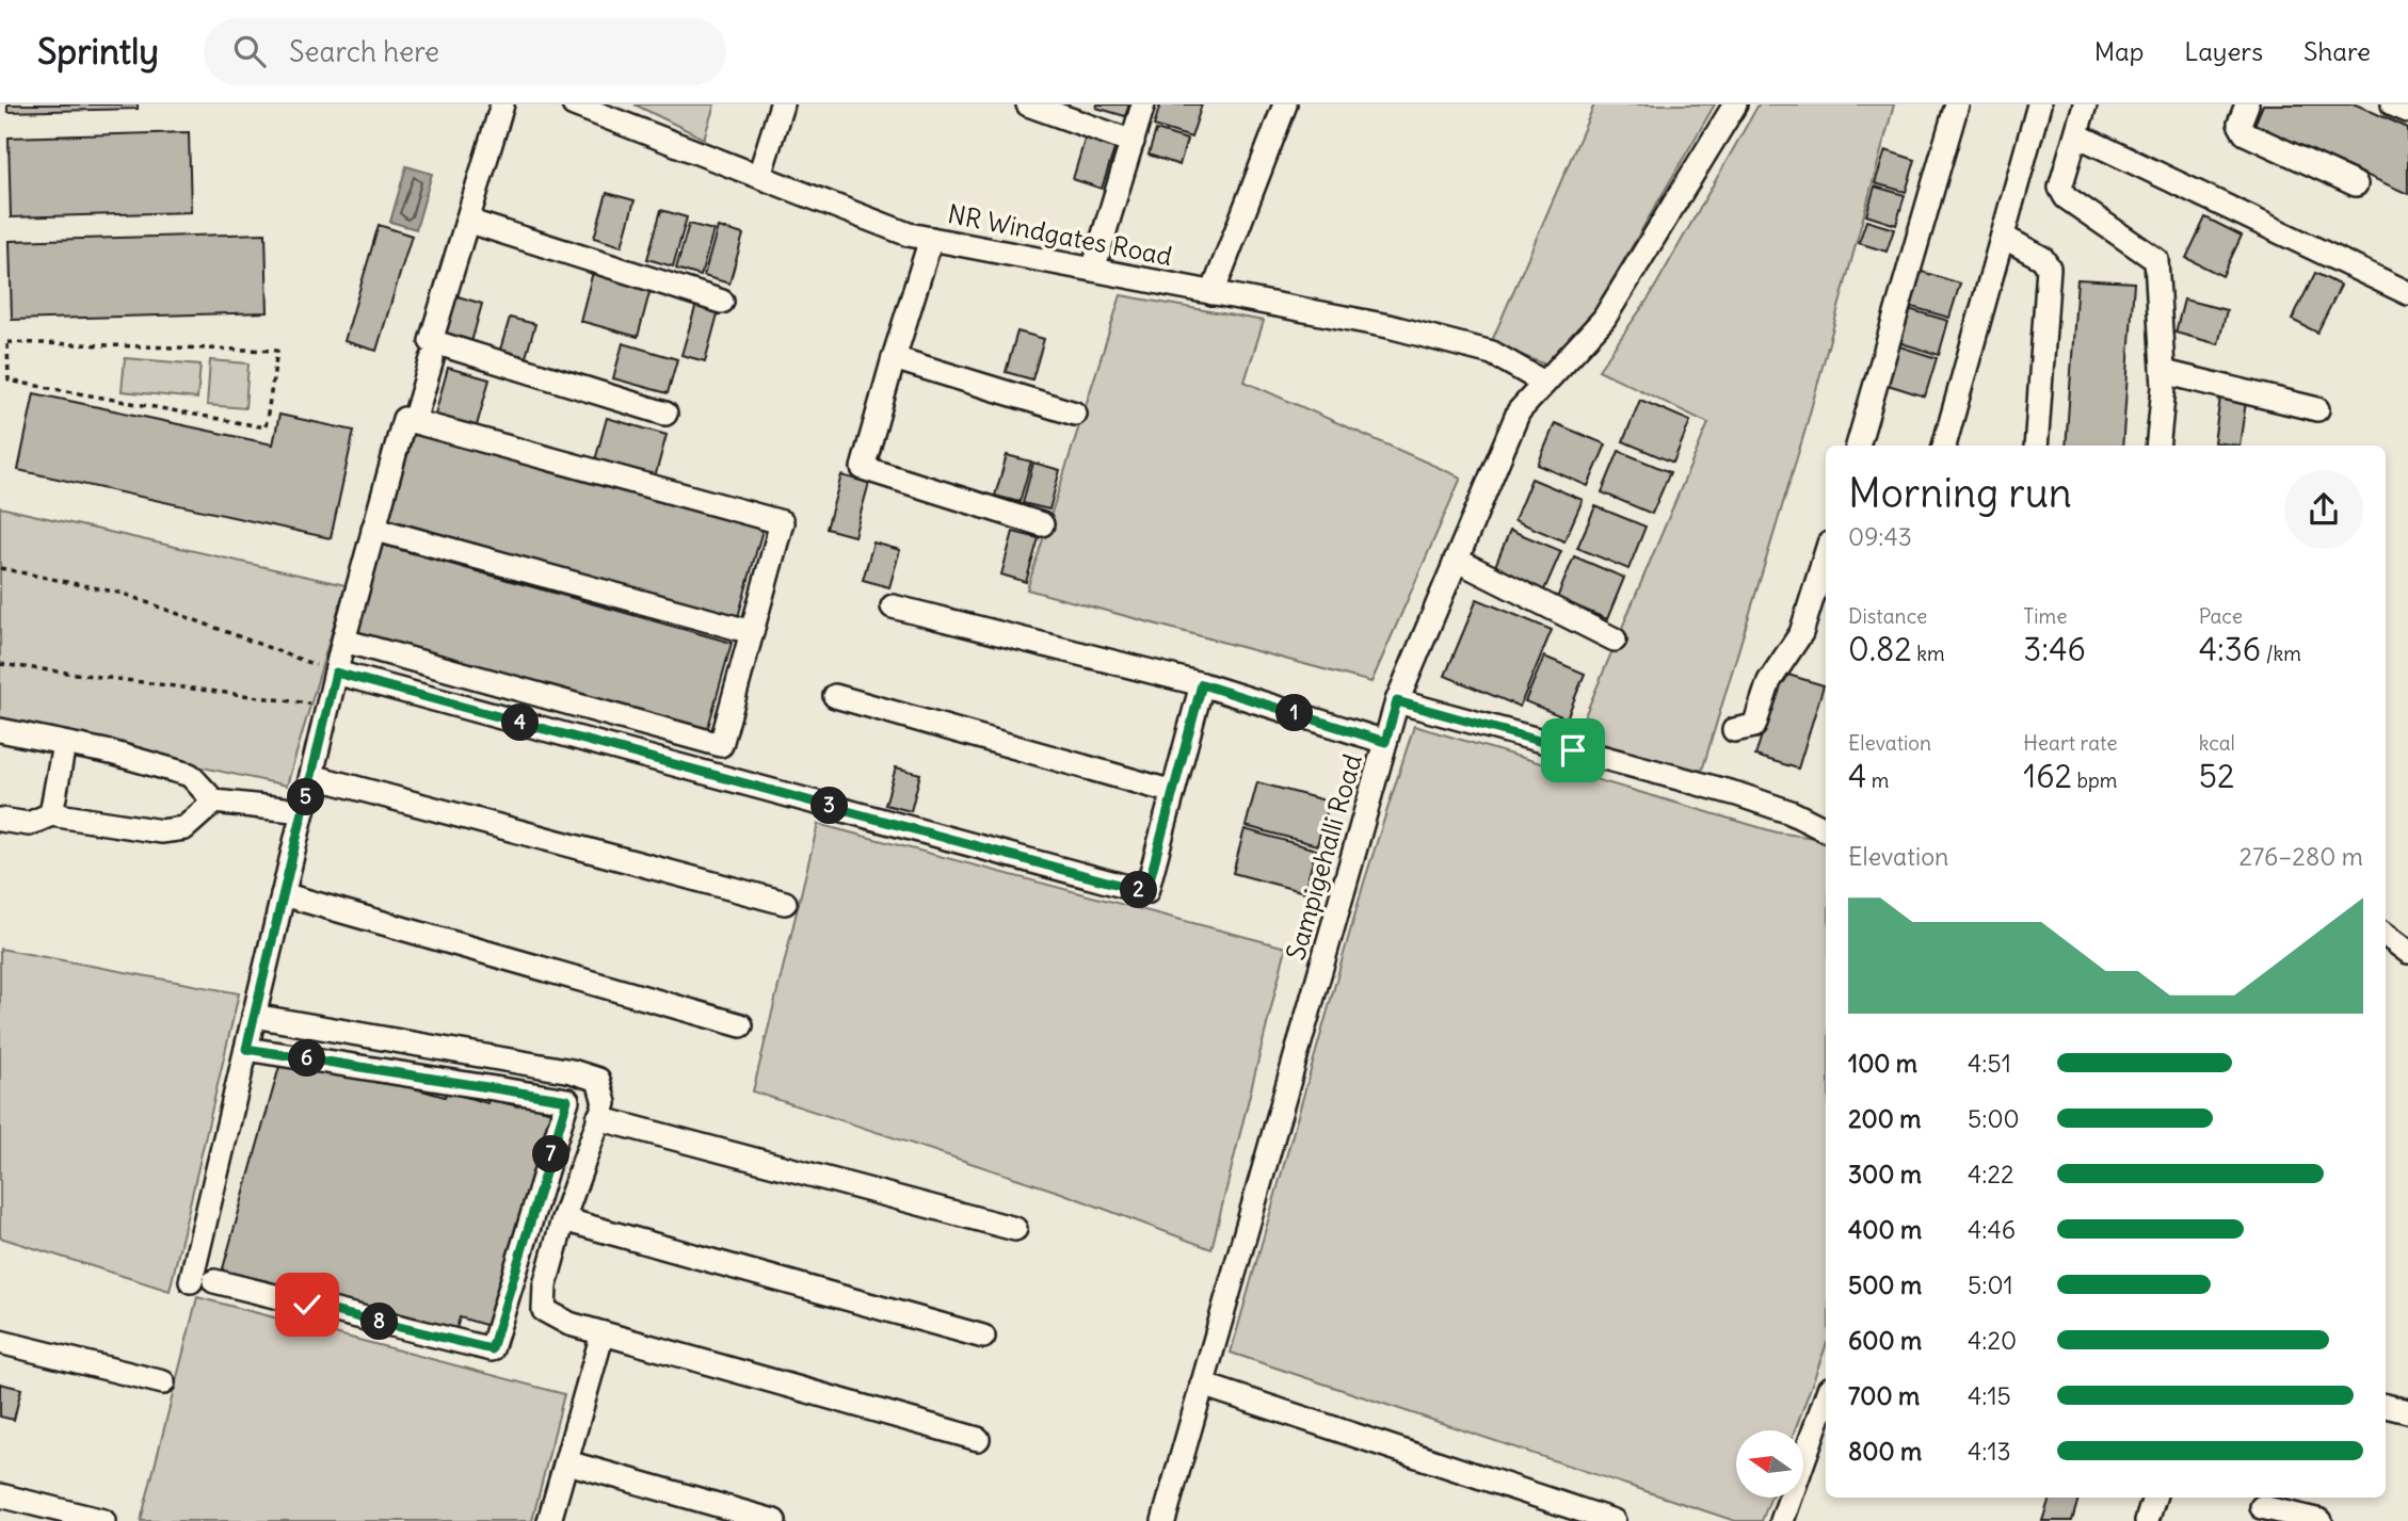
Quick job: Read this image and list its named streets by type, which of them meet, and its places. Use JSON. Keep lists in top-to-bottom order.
{
  "streets": {
    "street": ["NR Windgates Road", "Sampigehalli Road"]
  },
  "crossings": [
    ["NR Windgates Road", "Sampigehalli Road"]
  ],
  "north": "left",
  "page": {
    "header": "Sprintly",
    "search": "Search here",
    "nav": ["Map", "Layers", "Share"],
    "heading": ["Morning run", "09:43"],
    "stats": [
      ["Distance", "0.82 km"],
      ["Time", "3:46"],
      ["Pace", "4:36 /km"],
      ["Elevation", "4 m"],
      ["Heart rate", "162 bpm"],
      ["kcal", "52"]
    ],
    "pins": [
      "1",
      "4",
      "5",
      "3",
      "2",
      "6",
      "7",
      "8"
    ],
    "chart": ["Elevation", "276–280 m"],
    "list": [
      {
        "name": "100 m",
        "note": "4:51"
      },
      {
        "name": "200 m",
        "note": "5:00"
      },
      {
        "name": "300 m",
        "note": "4:22"
      },
      {
        "name": "400 m",
        "note": "4:46"
      },
      {
        "name": "500 m",
        "note": "5:01"
      },
      {
        "name": "600 m",
        "note": "4:20"
      },
      {
        "name": "700 m",
        "note": "4:15"
      },
      {
        "name": "800 m",
        "note": "4:13"
      }
    ]
  }
}
